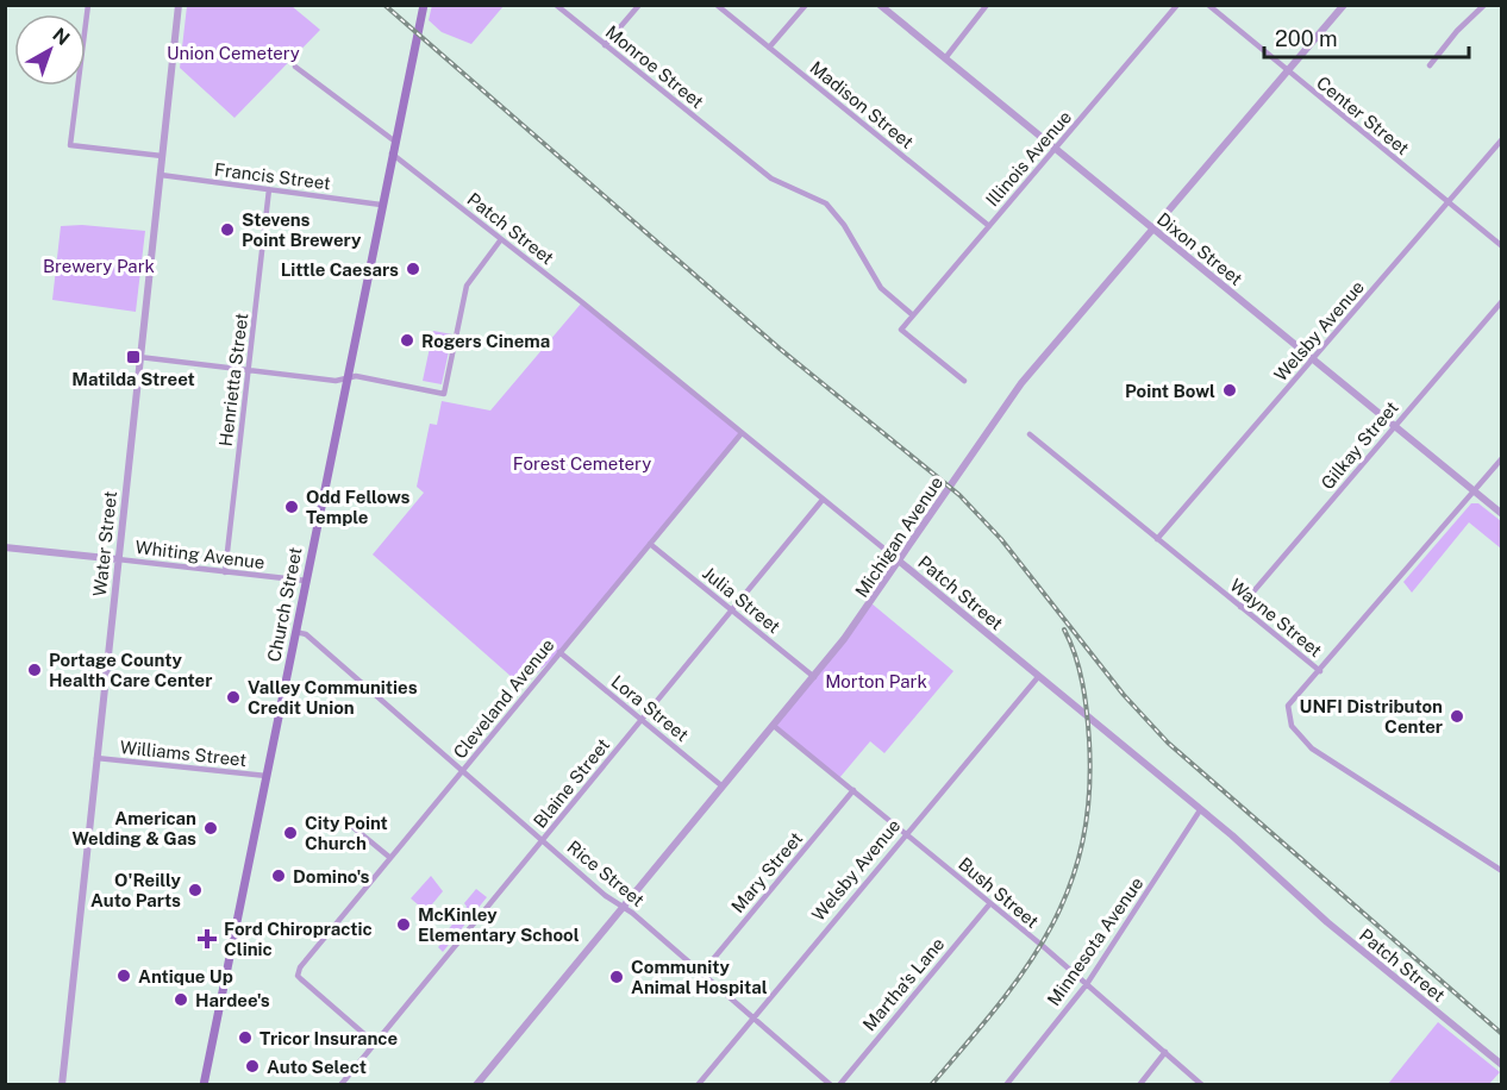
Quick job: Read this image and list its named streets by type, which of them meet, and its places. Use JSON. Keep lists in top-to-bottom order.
{
  "streets": {
    "main road": ["Church Street"],
    "street": [
      "Monroe Street",
      "Madison Street",
      "Center Street",
      "Illinois Avenue",
      "Francis Street",
      "Patch Street",
      "Dixon Street",
      "Welsby Avenue",
      "Henrietta Street",
      "Gilkay Street",
      "Michigan Avenue",
      "Water Street",
      "Whiting Avenue",
      "Julia Street",
      "Wayne Street",
      "Cleveland Avenue",
      "Lora Street",
      "Williams Street",
      "Blaine Street",
      "Mary Street",
      "Rice Street",
      "Bush Street",
      "Minnesota Avenue",
      "Martha's Lane"
    ]
  },
  "crossings": [
    ["Monroe Street", "Illinois Avenue"],
    ["Madison Street", "Illinois Avenue"],
    ["Center Street", "Welsby Avenue"],
    ["Center Street", "Michigan Avenue"],
    ["Illinois Avenue", "Dixon Street"],
    ["Francis Street", "Henrietta Street"],
    ["Francis Street", "Water Street"],
    ["Francis Street", "Church Street"],
    ["Patch Street", "Welsby Avenue"],
    ["Patch Street", "Michigan Avenue"],
    ["Patch Street", "Church Street"],
    ["Patch Street", "Cleveland Avenue"],
    ["Patch Street", "Blaine Street"],
    ["Patch Street", "Minnesota Avenue"],
    ["Dixon Street", "Welsby Avenue"],
    ["Dixon Street", "Gilkay Street"],
    ["Dixon Street", "Michigan Avenue"],
    ["Welsby Avenue", "Wayne Street"],
    ["Welsby Avenue", "Rice Street"],
    ["Welsby Avenue", "Bush Street"],
    ["Henrietta Street", "Whiting Avenue"],
    ["Gilkay Street", "Wayne Street"],
    ["Michigan Avenue", "Julia Street"],
    ["Michigan Avenue", "Lora Street"],
    ["Michigan Avenue", "Rice Street"],
    ["Michigan Avenue", "Bush Street"],
    ["Water Street", "Whiting Avenue"],
    ["Water Street", "Williams Street"],
    ["Whiting Avenue", "Church Street"],
    ["Julia Street", "Cleveland Avenue"],
    ["Julia Street", "Blaine Street"],
    ["Church Street", "Williams Street"],
    ["Church Street", "Rice Street"],
    ["Cleveland Avenue", "Lora Street"],
    ["Cleveland Avenue", "Blaine Street"],
    ["Cleveland Avenue", "Rice Street"],
    ["Lora Street", "Blaine Street"],
    ["Blaine Street", "Rice Street"],
    ["Mary Street", "Rice Street"],
    ["Mary Street", "Bush Street"],
    ["Bush Street", "Minnesota Avenue"],
    ["Bush Street", "Martha's Lane"]
  ],
  "parks": [
    "Union Cemetery",
    "Brewery Park",
    "Forest Cemetery",
    "Morton Park"
  ],
  "places": {
    "other": [
      "Stevens Point Brewery",
      "Little Caesars",
      "Rogers Cinema",
      "Point Bowl",
      "Odd Fellows Temple",
      "Portage County Health Care Center",
      "Valley Communities Credit Union",
      "UNFI Distributon Center",
      "American Welding & Gas",
      "City Point Church",
      "Domino's",
      "O'Reilly Auto Parts",
      "McKinley Elementary School",
      "Antique Up",
      "Community Animal Hospital",
      "Hardee's",
      "Tricor Insurance",
      "Auto Select"
    ],
    "transit": ["Matilda Street"],
    "health": ["Ford Chiropractic Clinic"]
  },
  "scale_bar": "200 m",
  "north": "top right"
}
